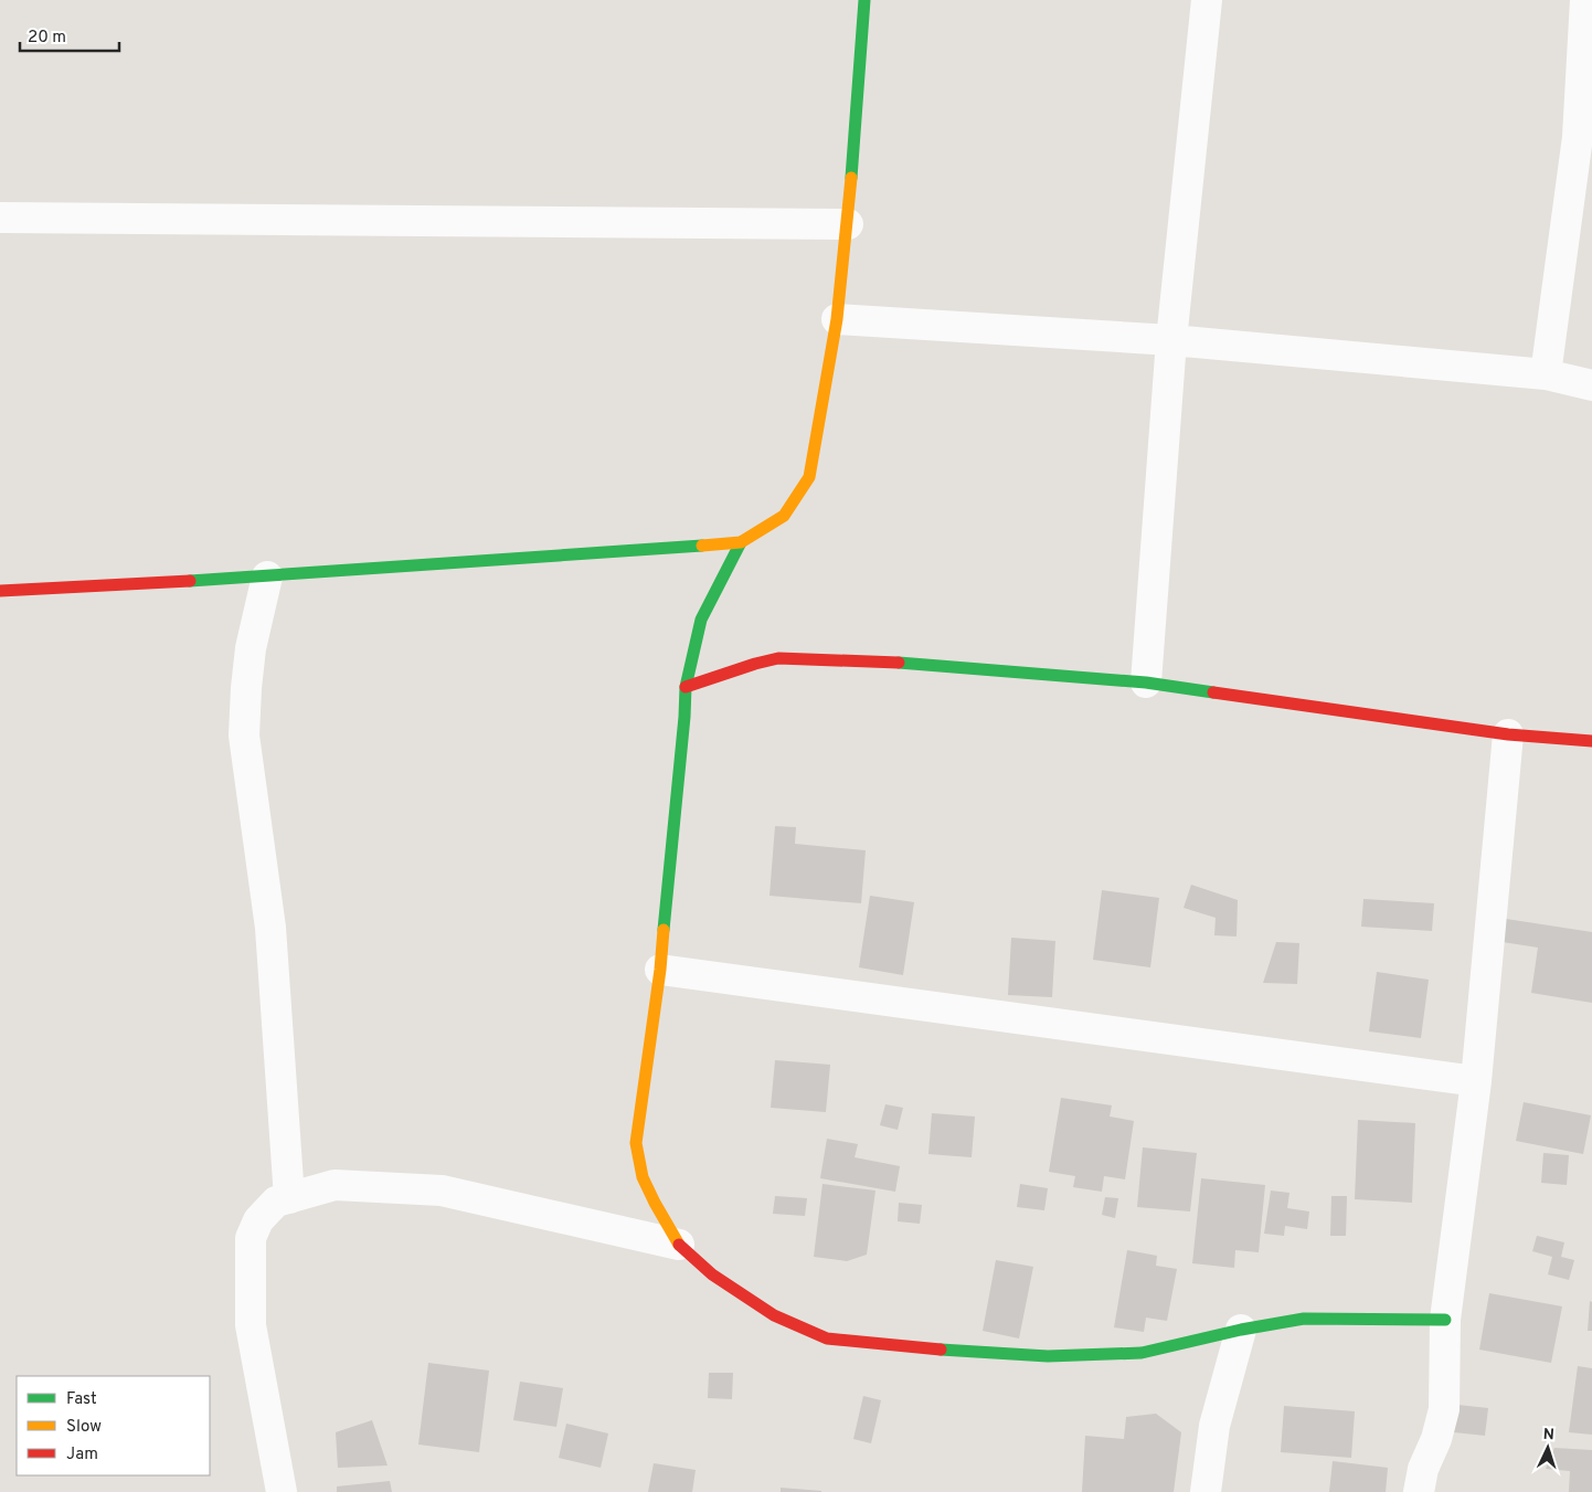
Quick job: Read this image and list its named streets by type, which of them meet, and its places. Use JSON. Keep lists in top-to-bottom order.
{
  "legend": ["Fast", "Slow", "Jam"],
  "scale_bar": "20 m",
  "north": "top"
}
